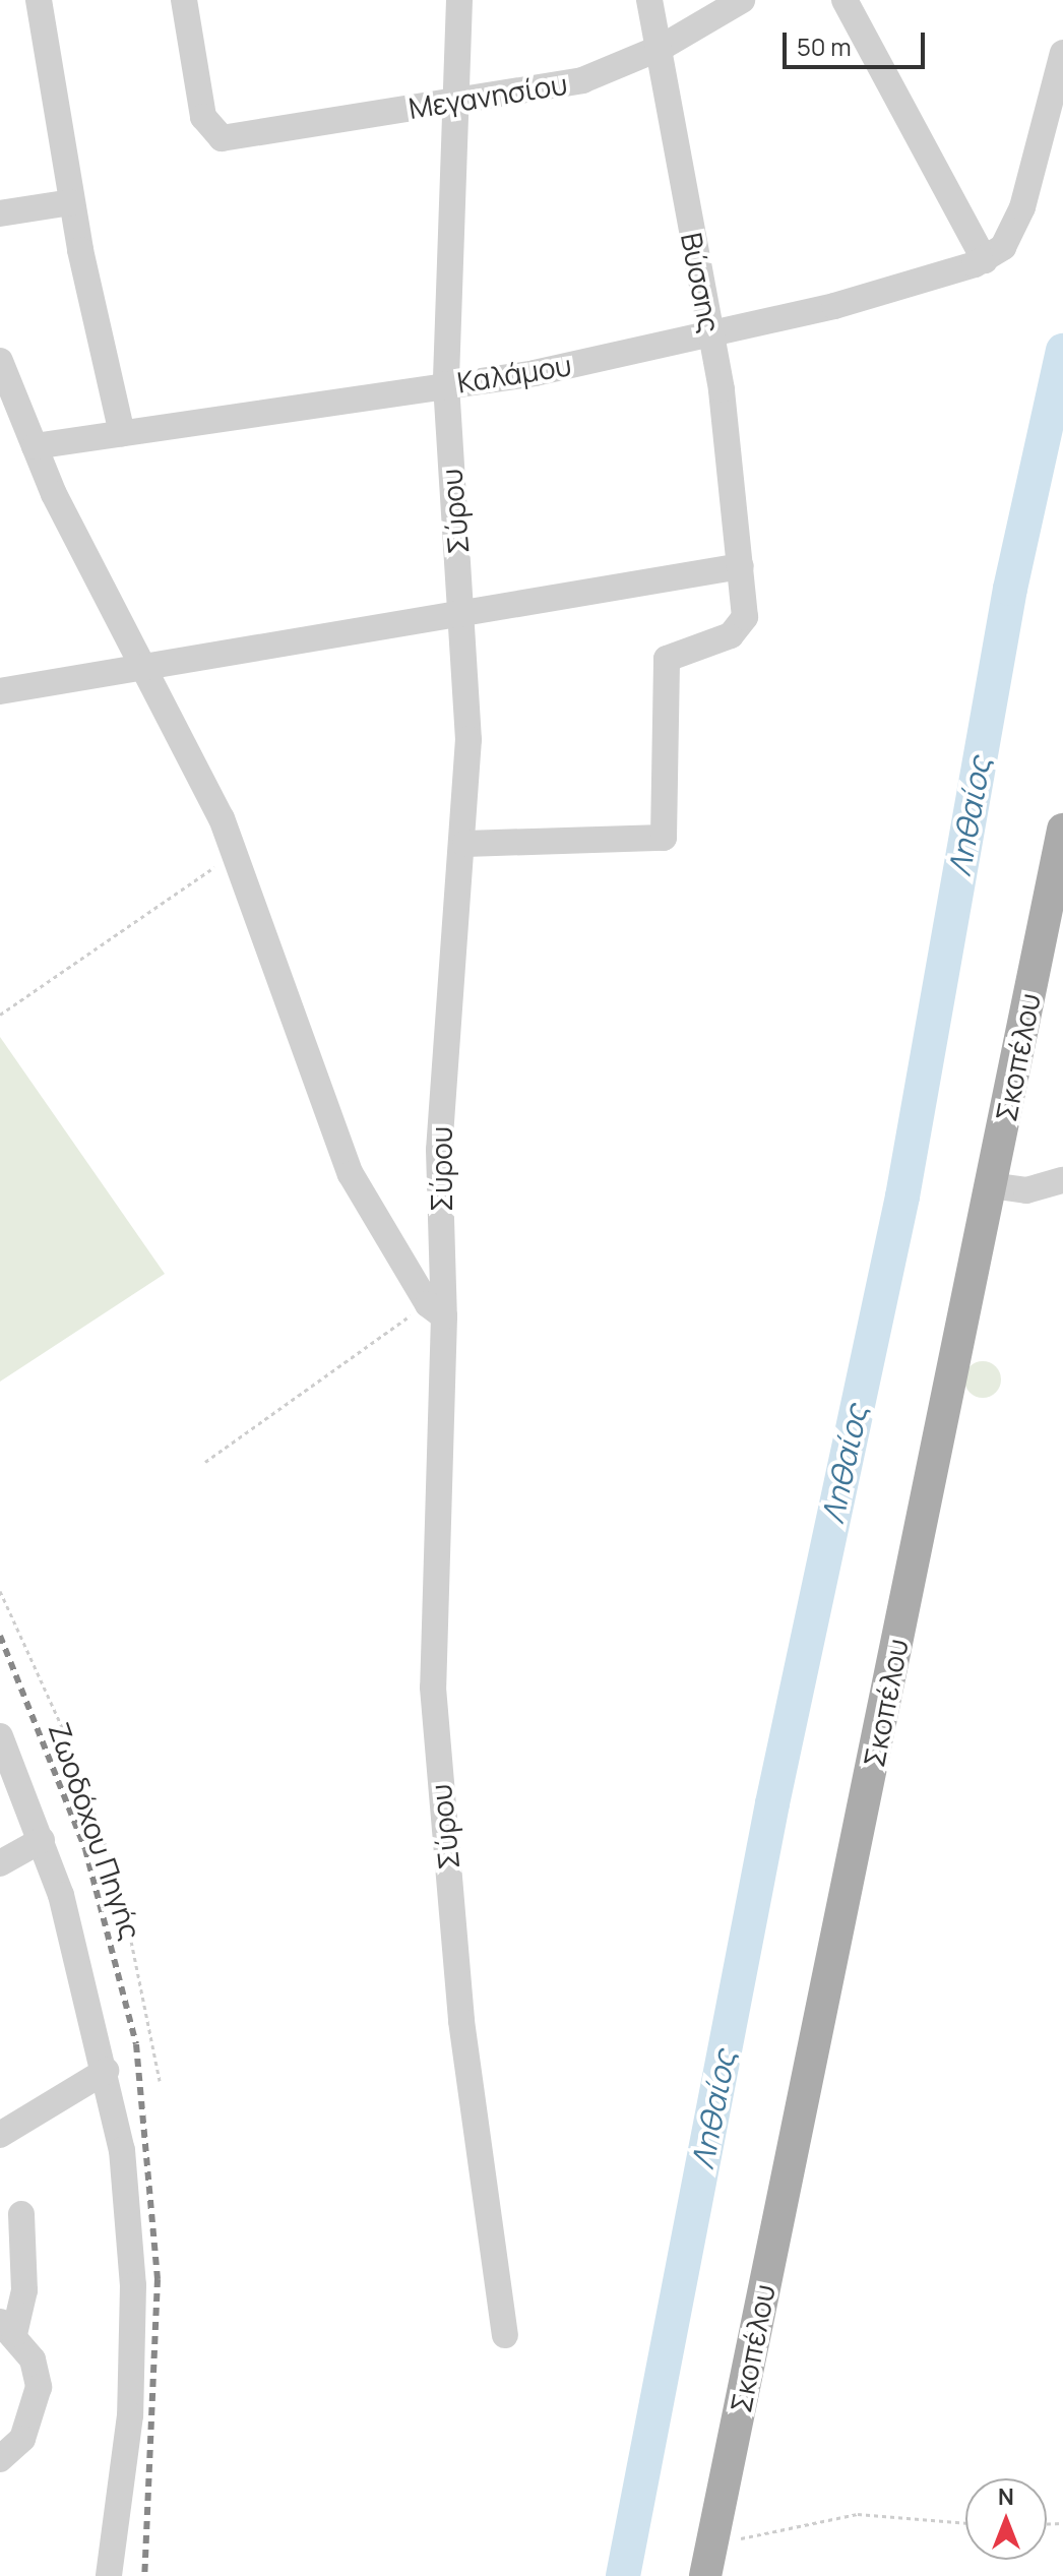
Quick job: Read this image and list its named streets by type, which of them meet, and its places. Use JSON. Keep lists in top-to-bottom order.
{
  "streets": {
    "main road": ["Σκοπέλου"],
    "street": [
      "Μεγανησίου",
      "Βύσσης",
      "Καλάμου",
      "Σύρου"
    ],
    "path": ["Ζωοδόχου Πηγής"]
  },
  "crossings": [
    ["Μεγανησίου", "Βύσσης"],
    ["Μεγανησίου", "Σύρου"],
    ["Βύσσης", "Καλάμου"],
    ["Βύσσης", "Σύρου"],
    ["Καλάμου", "Σύρου"]
  ],
  "water": ["Ληθαίος"],
  "scale_bar": "50 m",
  "north": "top"
}
